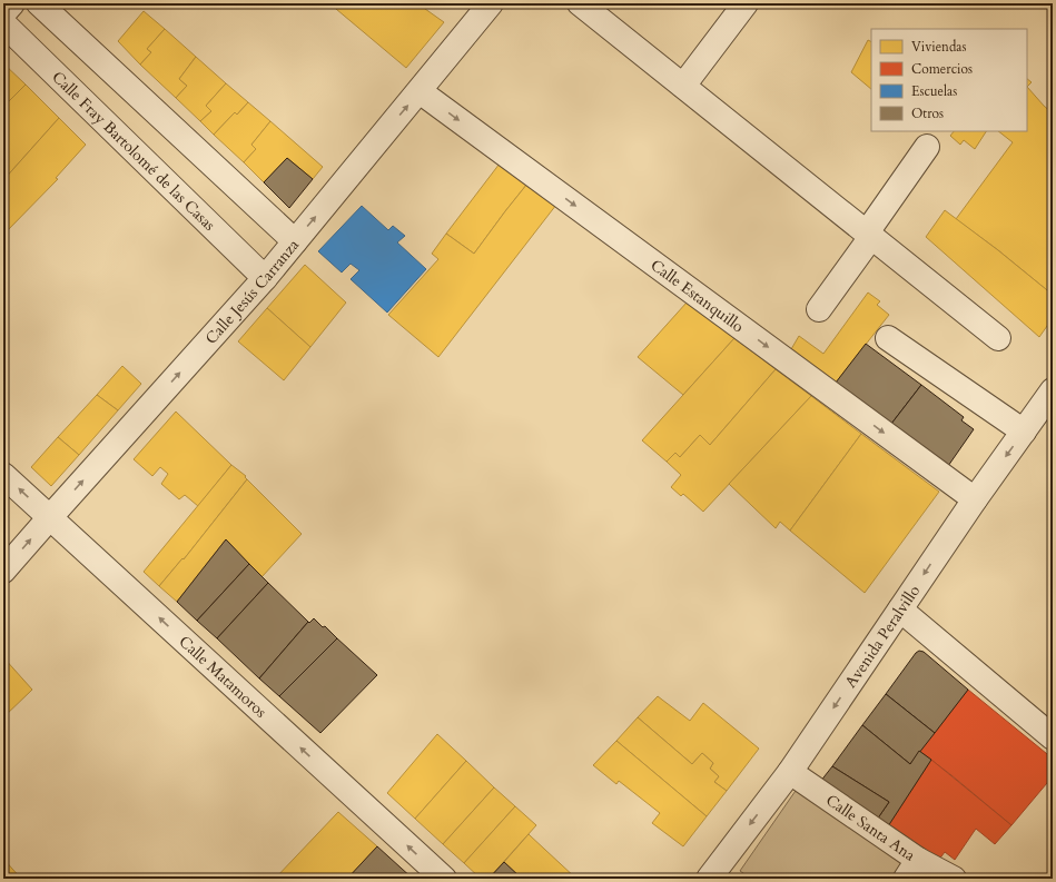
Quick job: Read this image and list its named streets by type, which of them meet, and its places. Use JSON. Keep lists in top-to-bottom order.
{
  "streets": {
    "street": [
      "Calle Fray Bartolomé de las Casas",
      "Calle Jesús Carranza",
      "Calle Estanquillo",
      "Avenida Peralvillo",
      "Calle Matamoros",
      "Calle Santa Ana"
    ]
  },
  "crossings": [
    ["Calle Fray Bartolomé de las Casas", "Calle Jesús Carranza"],
    ["Calle Jesús Carranza", "Calle Estanquillo"],
    ["Calle Jesús Carranza", "Calle Matamoros"],
    ["Calle Estanquillo", "Avenida Peralvillo"],
    ["Avenida Peralvillo", "Calle Santa Ana"]
  ],
  "one_way": ["Calle Jesús Carranza", "Avenida Peralvillo", "Calle Matamoros"],
  "legend": [
    "Viviendas",
    "Comercios",
    "Escuelas",
    "Otros"
  ]
}
